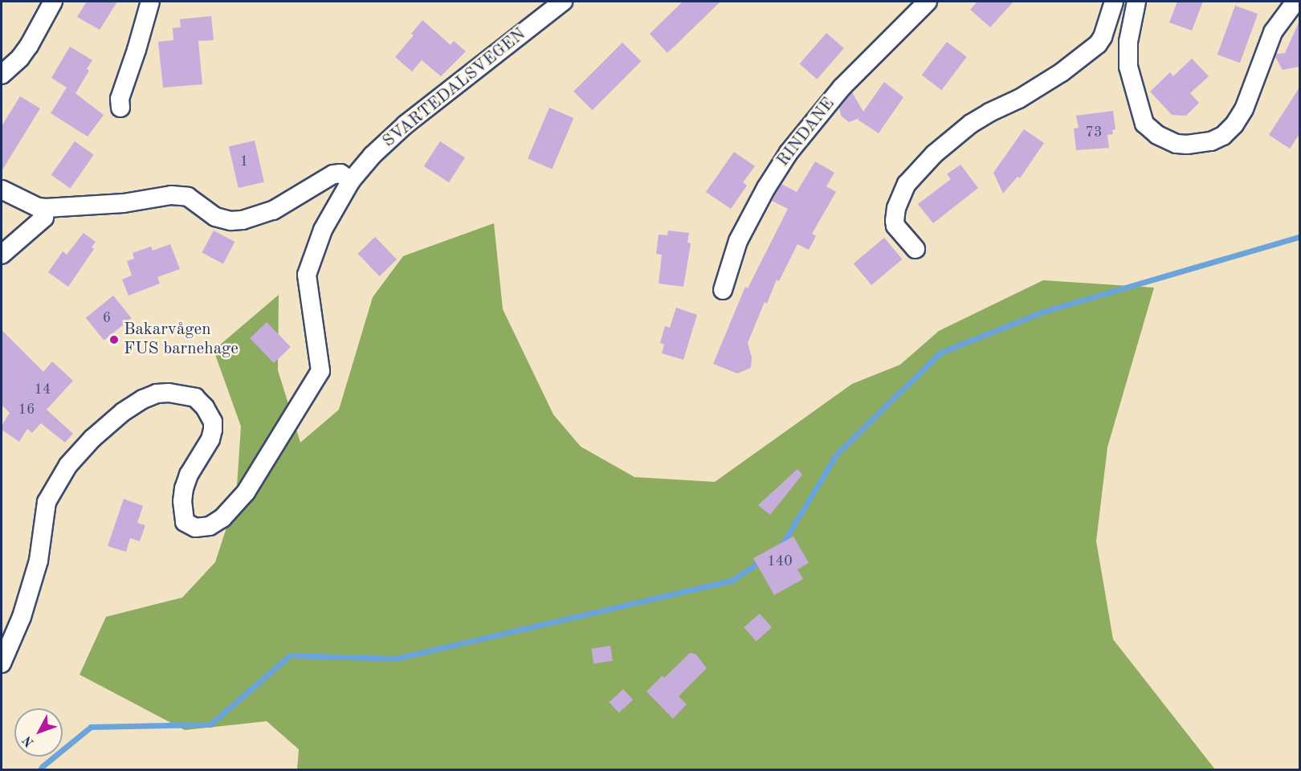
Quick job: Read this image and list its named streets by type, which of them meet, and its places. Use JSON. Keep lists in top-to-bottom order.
{
  "streets": {
    "street": ["SVARTEDALSVEGEN", "RINDANE"]
  },
  "places": ["Bakarvågen FUS barnehage"],
  "house_numbers": [
    "73",
    "1",
    "6",
    "14",
    "16",
    "140"
  ],
  "north": "bottom left"
}
